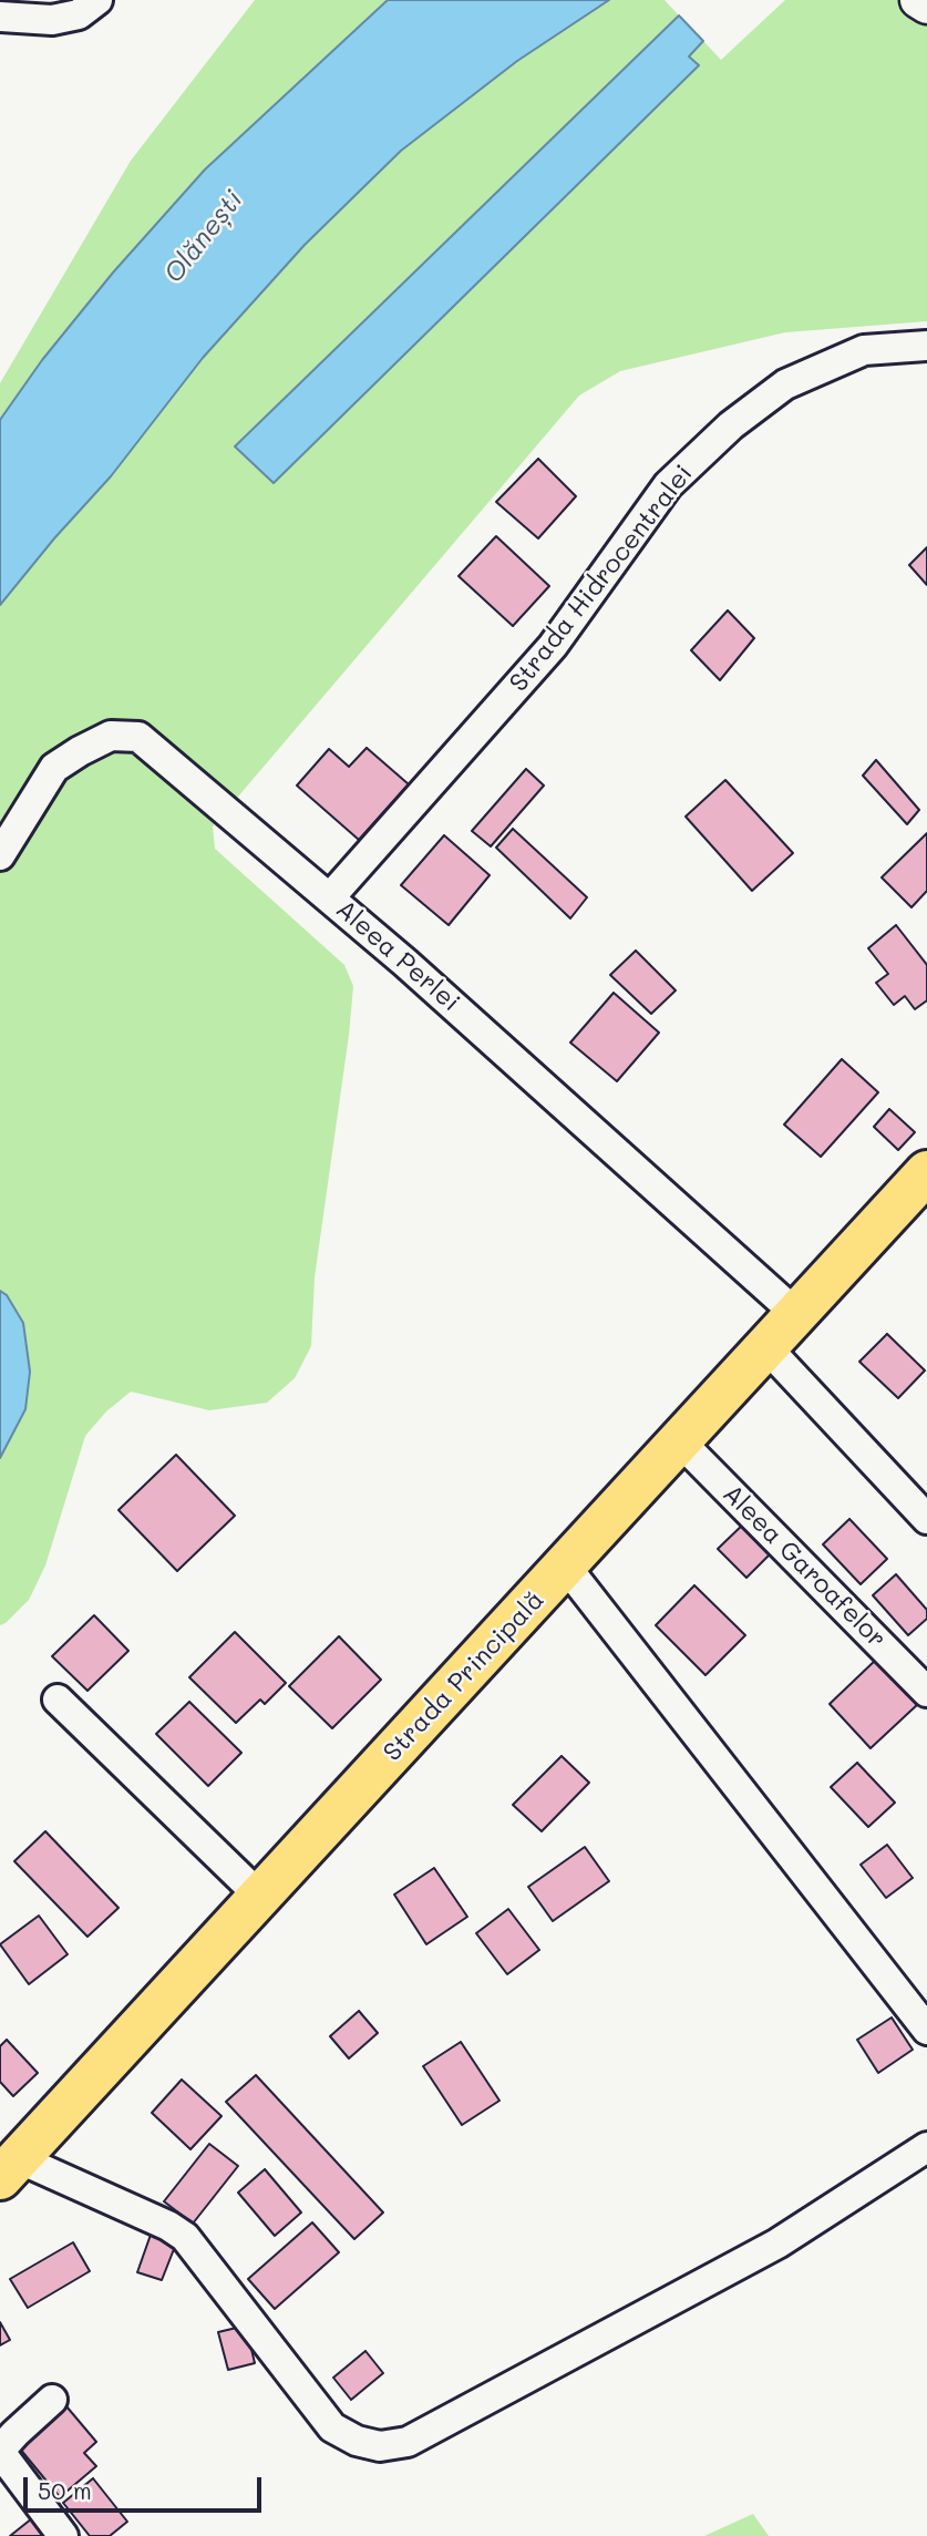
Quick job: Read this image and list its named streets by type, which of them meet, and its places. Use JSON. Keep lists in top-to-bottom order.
{
  "streets": {
    "main road": ["Strada Principală"],
    "street": ["Strada Hidrocentralei", "Aleea Perlei", "Aleea Garoafelor"]
  },
  "crossings": [
    ["Strada Hidrocentralei", "Aleea Perlei"],
    ["Aleea Perlei", "Strada Principală"],
    ["Aleea Garoafelor", "Strada Principală"]
  ],
  "water": ["Olănești"],
  "scale_bar": "50 m"
}
